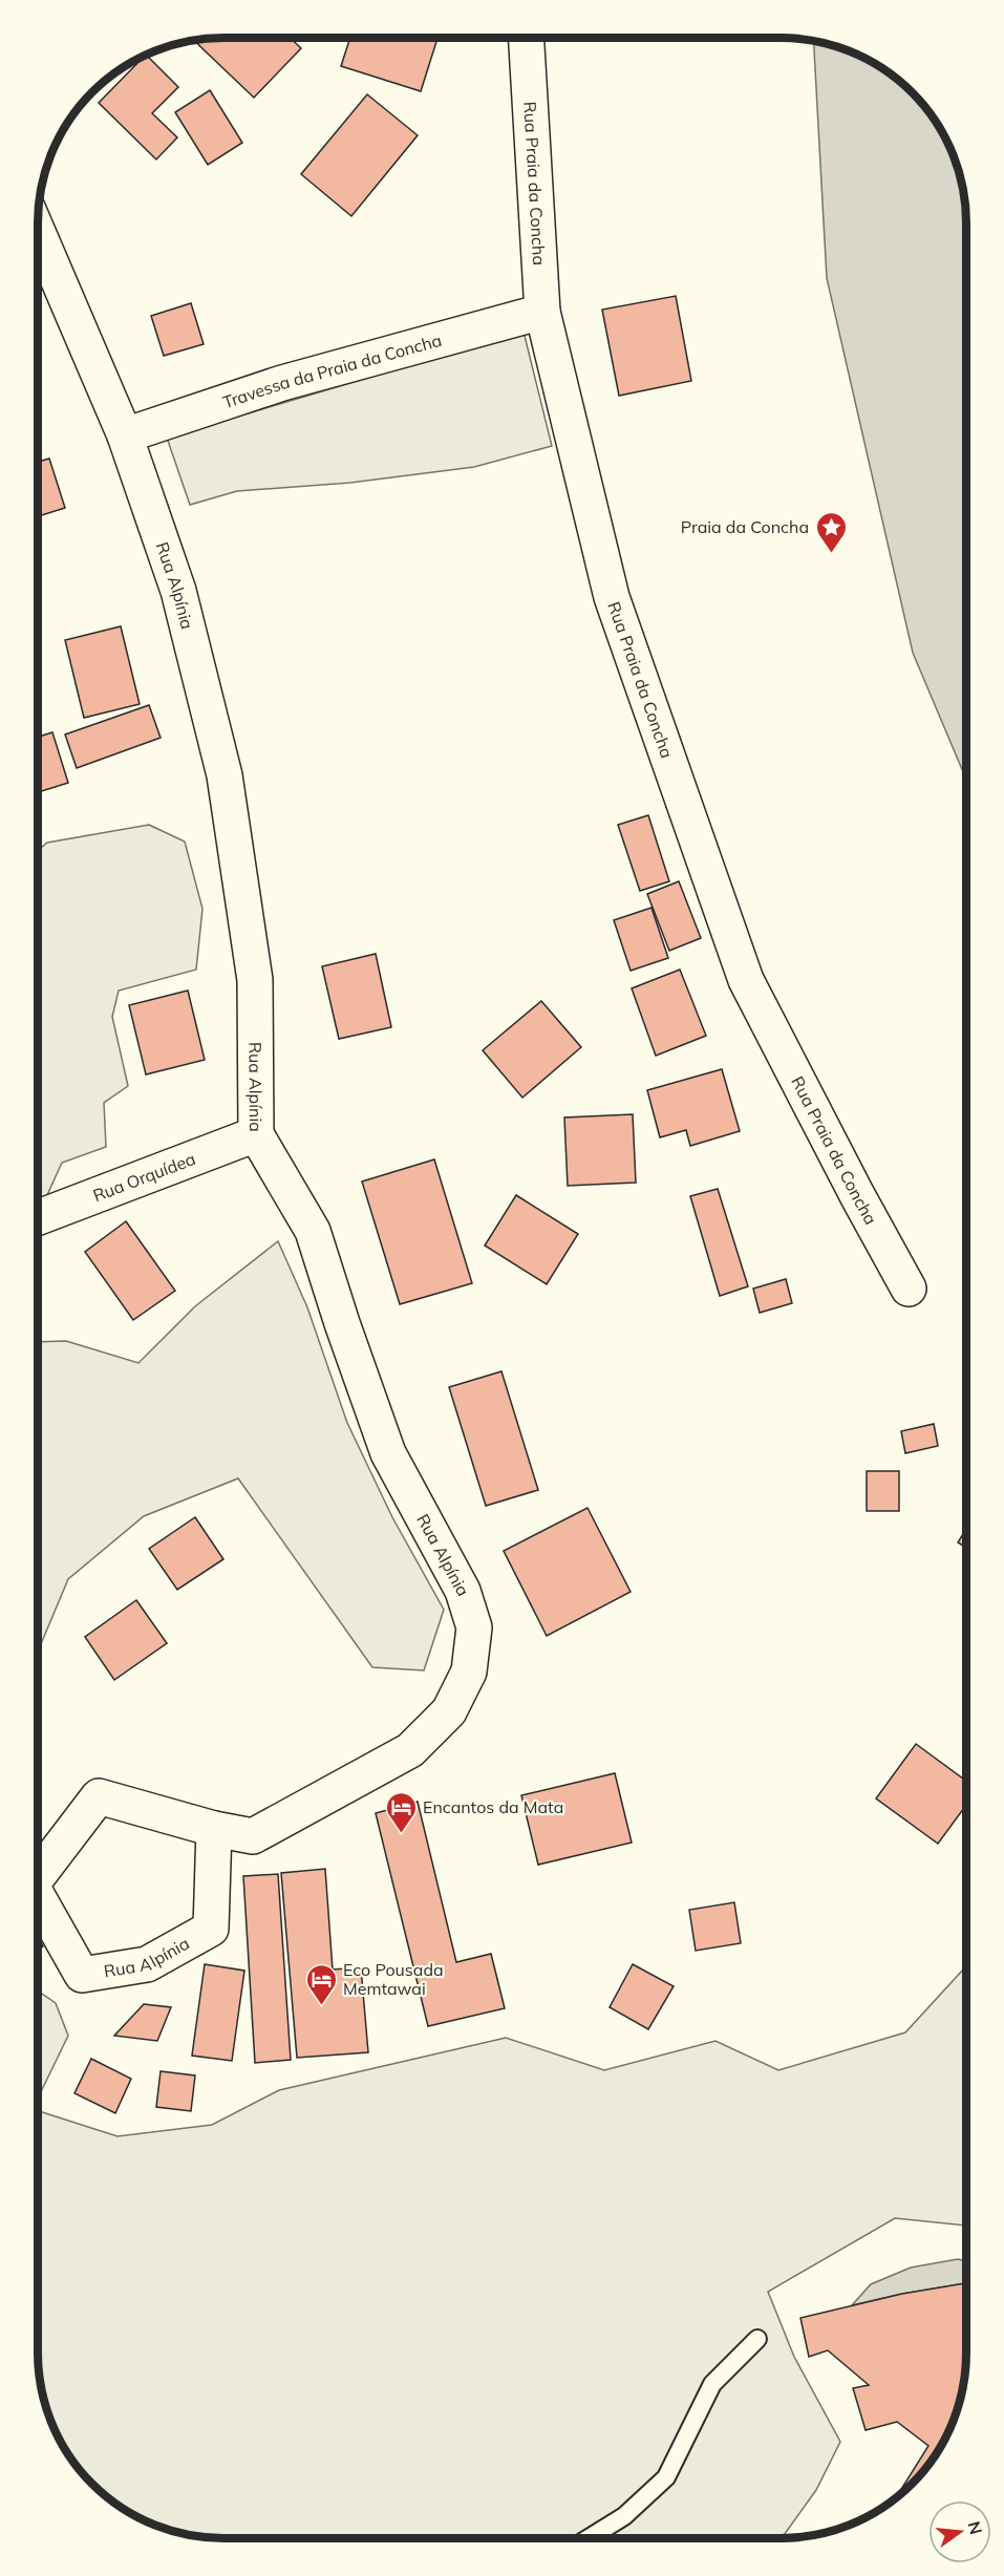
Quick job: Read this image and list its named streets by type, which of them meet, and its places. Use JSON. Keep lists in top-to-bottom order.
{
  "streets": {
    "street": [
      "Rua Praia da Concha",
      "Travessa da Praia da Concha",
      "Rua Alpínia",
      "Rua Orquídea"
    ]
  },
  "crossings": [
    ["Rua Praia da Concha", "Travessa da Praia da Concha"],
    ["Travessa da Praia da Concha", "Rua Alpínia"],
    ["Rua Alpínia", "Rua Orquídea"]
  ],
  "places": {
    "place": ["Praia da Concha"],
    "hotel": ["Encantos da Mata", "Eco Pousada Memtawai"]
  },
  "north": "right"
}
